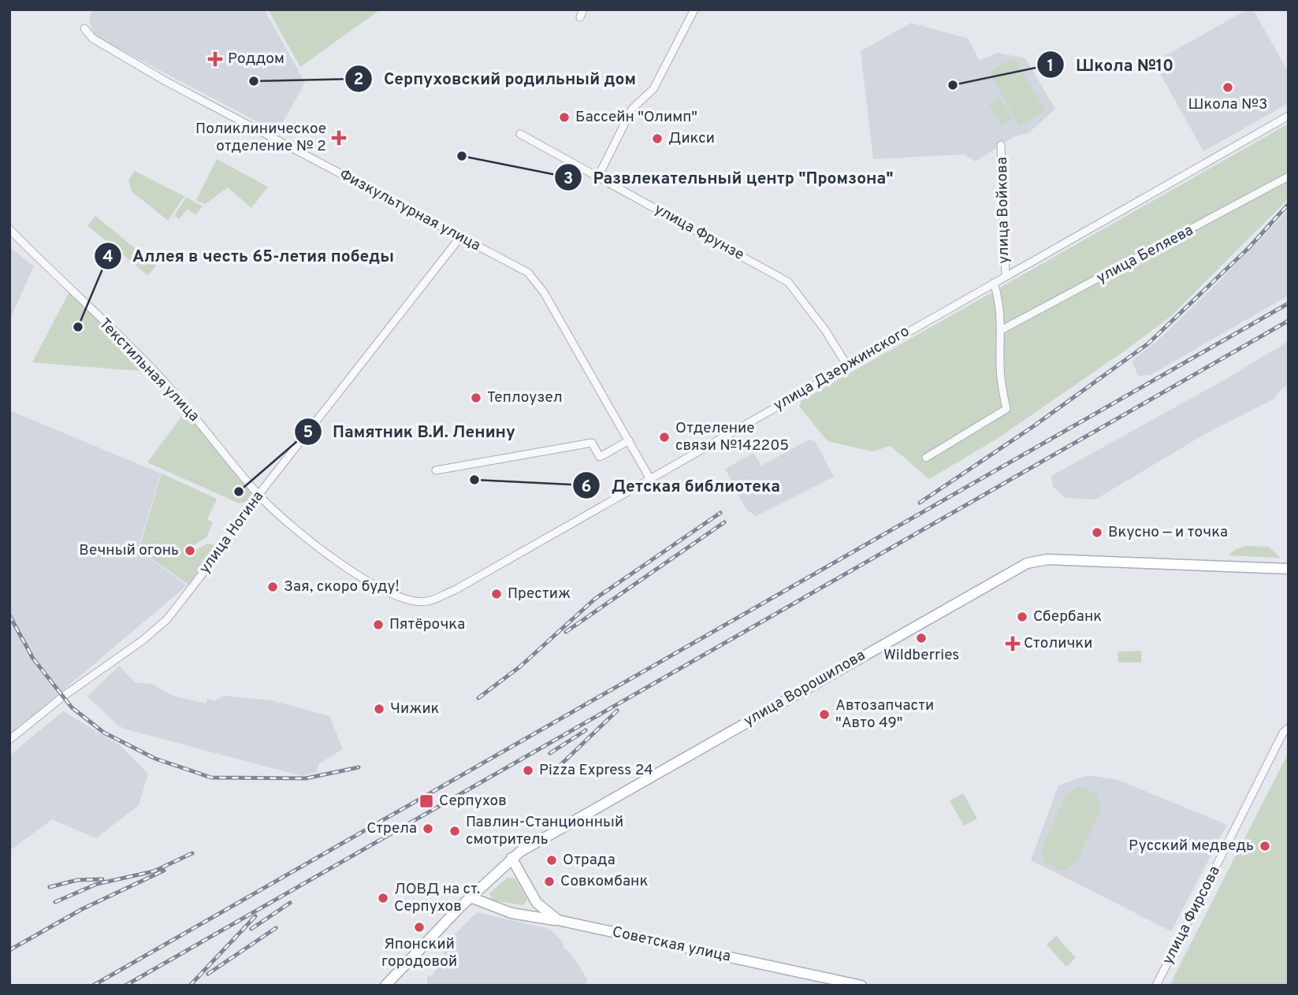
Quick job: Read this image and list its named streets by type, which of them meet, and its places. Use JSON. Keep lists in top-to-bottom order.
{
  "streets": {
    "main road": ["улица Ворошилова", "Советская улица"],
    "street": [
      "Физкультурная улица",
      "улица Войкова",
      "улица Фрунзе",
      "улица Беляева",
      "улица Дзержинского",
      "Текстильная улица",
      "улица Ногина",
      "улица Фирсова"
    ]
  },
  "crossings": [
    ["Физкультурная улица", "улица Дзержинского"],
    ["Физкультурная улица", "улица Ногина"],
    ["улица Войкова", "улица Дзержинского"],
    ["улица Фрунзе", "улица Дзержинского"],
    ["улица Дзержинского", "Текстильная улица"],
    ["улица Дзержинского", "улица Ногина"],
    ["Текстильная улица", "улица Ногина"],
    ["улица Ворошилова", "Советская улица"]
  ],
  "places": {
    "health": ["Роддом", "Поликлиническое отделение № 2", "Столички"],
    "other": [
      "Серпуховский родильный дом",
      "Школа №10",
      "Школа №3",
      "Бассейн \"Олимп\"",
      "Дикси",
      "Развлекательный центр \"Промзона\"",
      "Аллея в честь 65-летия победы",
      "Теплоузел",
      "Отделение связи №142205",
      "Детская библиотека",
      "Памятник В.И. Ленину",
      "Вкусно — и точка",
      "Вечный огонь",
      "Зая, скоро буду!",
      "Престиж",
      "Сбербанк",
      "Пятёрочка",
      "Wildberries",
      "Чижик",
      "Автозапчасти \"Авто 49\"",
      "Pizza Express 24",
      "Стрела",
      "Павлин-Станционный смотритель",
      "Русский медведь",
      "Отрада",
      "Совкомбанк",
      "ЛОВД на ст. Серпухов",
      "Японский городовой"
    ],
    "transit": ["Серпухов"]
  }
}
